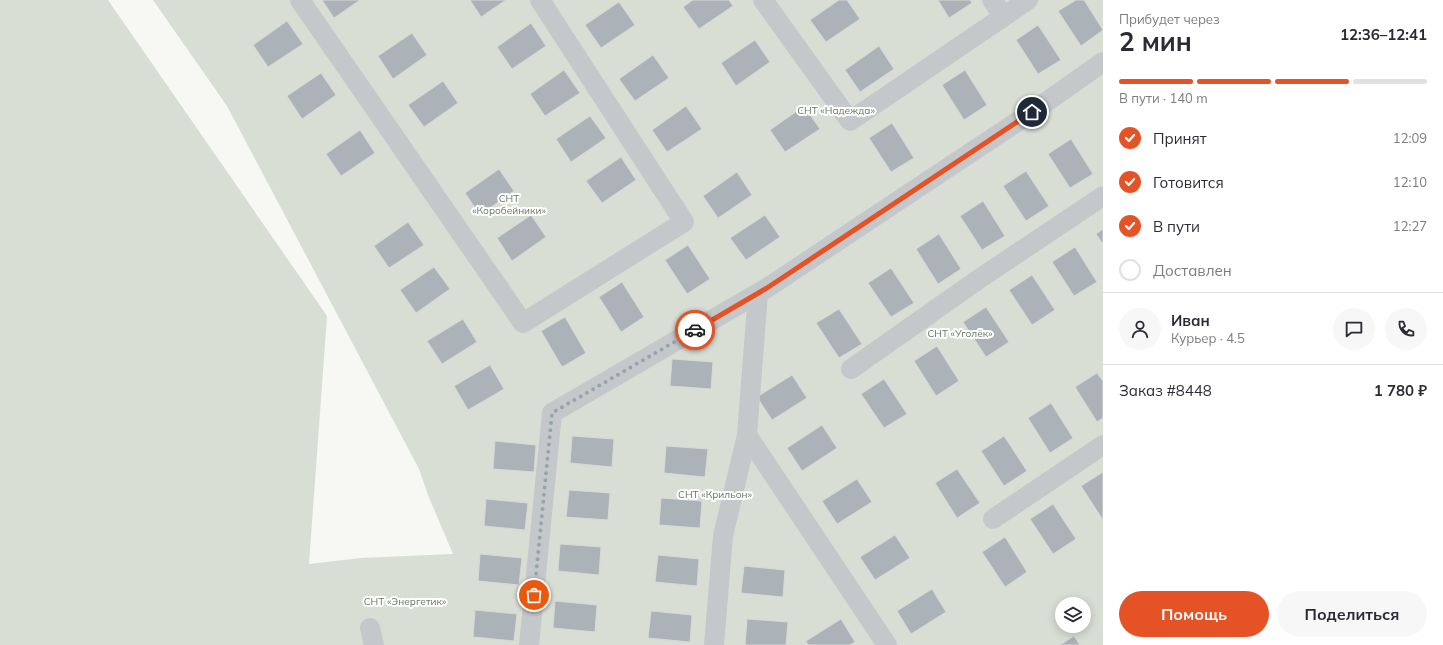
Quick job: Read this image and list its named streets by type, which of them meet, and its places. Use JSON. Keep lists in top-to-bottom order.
{
  "parks": [
    "СНТ «Надежда»",
    "СНТ «Коробейники»",
    "СНТ «Уголёк»",
    "СНТ «Крильон»",
    "СНТ «Энергетик»"
  ],
  "page": {
    "heading": ["2 мин", "Прибудет через", "12:36–12:41"],
    "panel": [
      "Иван",
      "Курьер · 4.5",
      "Заказ #8448",
      "1 780 ₽"
    ],
    "bar": "В пути · 140 m",
    "list": [
      ["Принят", "12:09"],
      ["Готовится", "12:10"],
      ["В пути", "12:27"],
      "Доставлен"
    ],
    "buttons": ["Помощь", "Поделиться"]
  }
}
